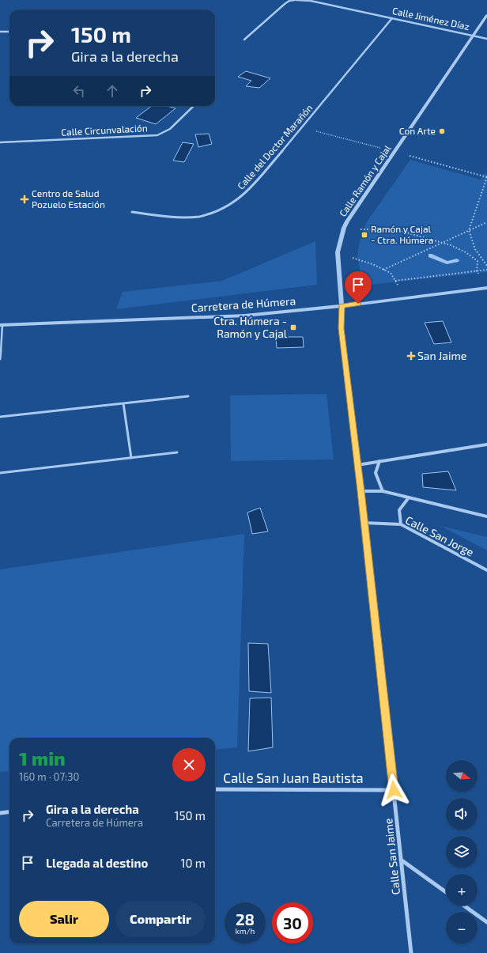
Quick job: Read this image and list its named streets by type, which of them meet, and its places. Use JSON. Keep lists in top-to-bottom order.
{
  "streets": {
    "street": [
      "Calle Jiménez Díaz",
      "Calle Circunvalación",
      "Calle del Doctor Marañón",
      "Calle Ramón y Cajal",
      "Carretera de Húmera",
      "Calle San Jorge",
      "Calle San Juan Bautista",
      "Calle San Jaime"
    ]
  },
  "crossings": [
    ["Calle Jiménez Díaz", "Calle del Doctor Marañón"],
    ["Calle Jiménez Díaz", "Calle Ramón y Cajal"],
    ["Calle Ramón y Cajal", "Carretera de Húmera"],
    ["Calle Ramón y Cajal", "Calle San Jaime"],
    ["Carretera de Húmera", "Calle San Jaime"],
    ["Calle San Jorge", "Calle San Jaime"],
    ["Calle San Juan Bautista", "Calle San Jaime"]
  ],
  "places": {
    "other": ["Con Arte"],
    "health": ["Centro de Salud Pozuelo Estación", "San Jaime"],
    "transit": ["Ramón y Cajal - Ctra. Húmera", "Ctra. Húmera - Ramón y Cajal"]
  },
  "north": "right",
  "page": {
    "turn": ["150 m", "Gira a la derecha"],
    "heading": ["1 min", "160 m · 07:30"],
    "map_buttons": ["+", "−"],
    "list": [
      {
        "name": "Gira a la derecha",
        "note": "Carretera de Húmera",
        "value": "150 m"
      },
      {
        "name": "Llegada al destino",
        "value": "10 m"
      }
    ],
    "buttons": ["Salir", "Compartir"],
    "speed": "28 km/h",
    "limit": "30"
  }
}
